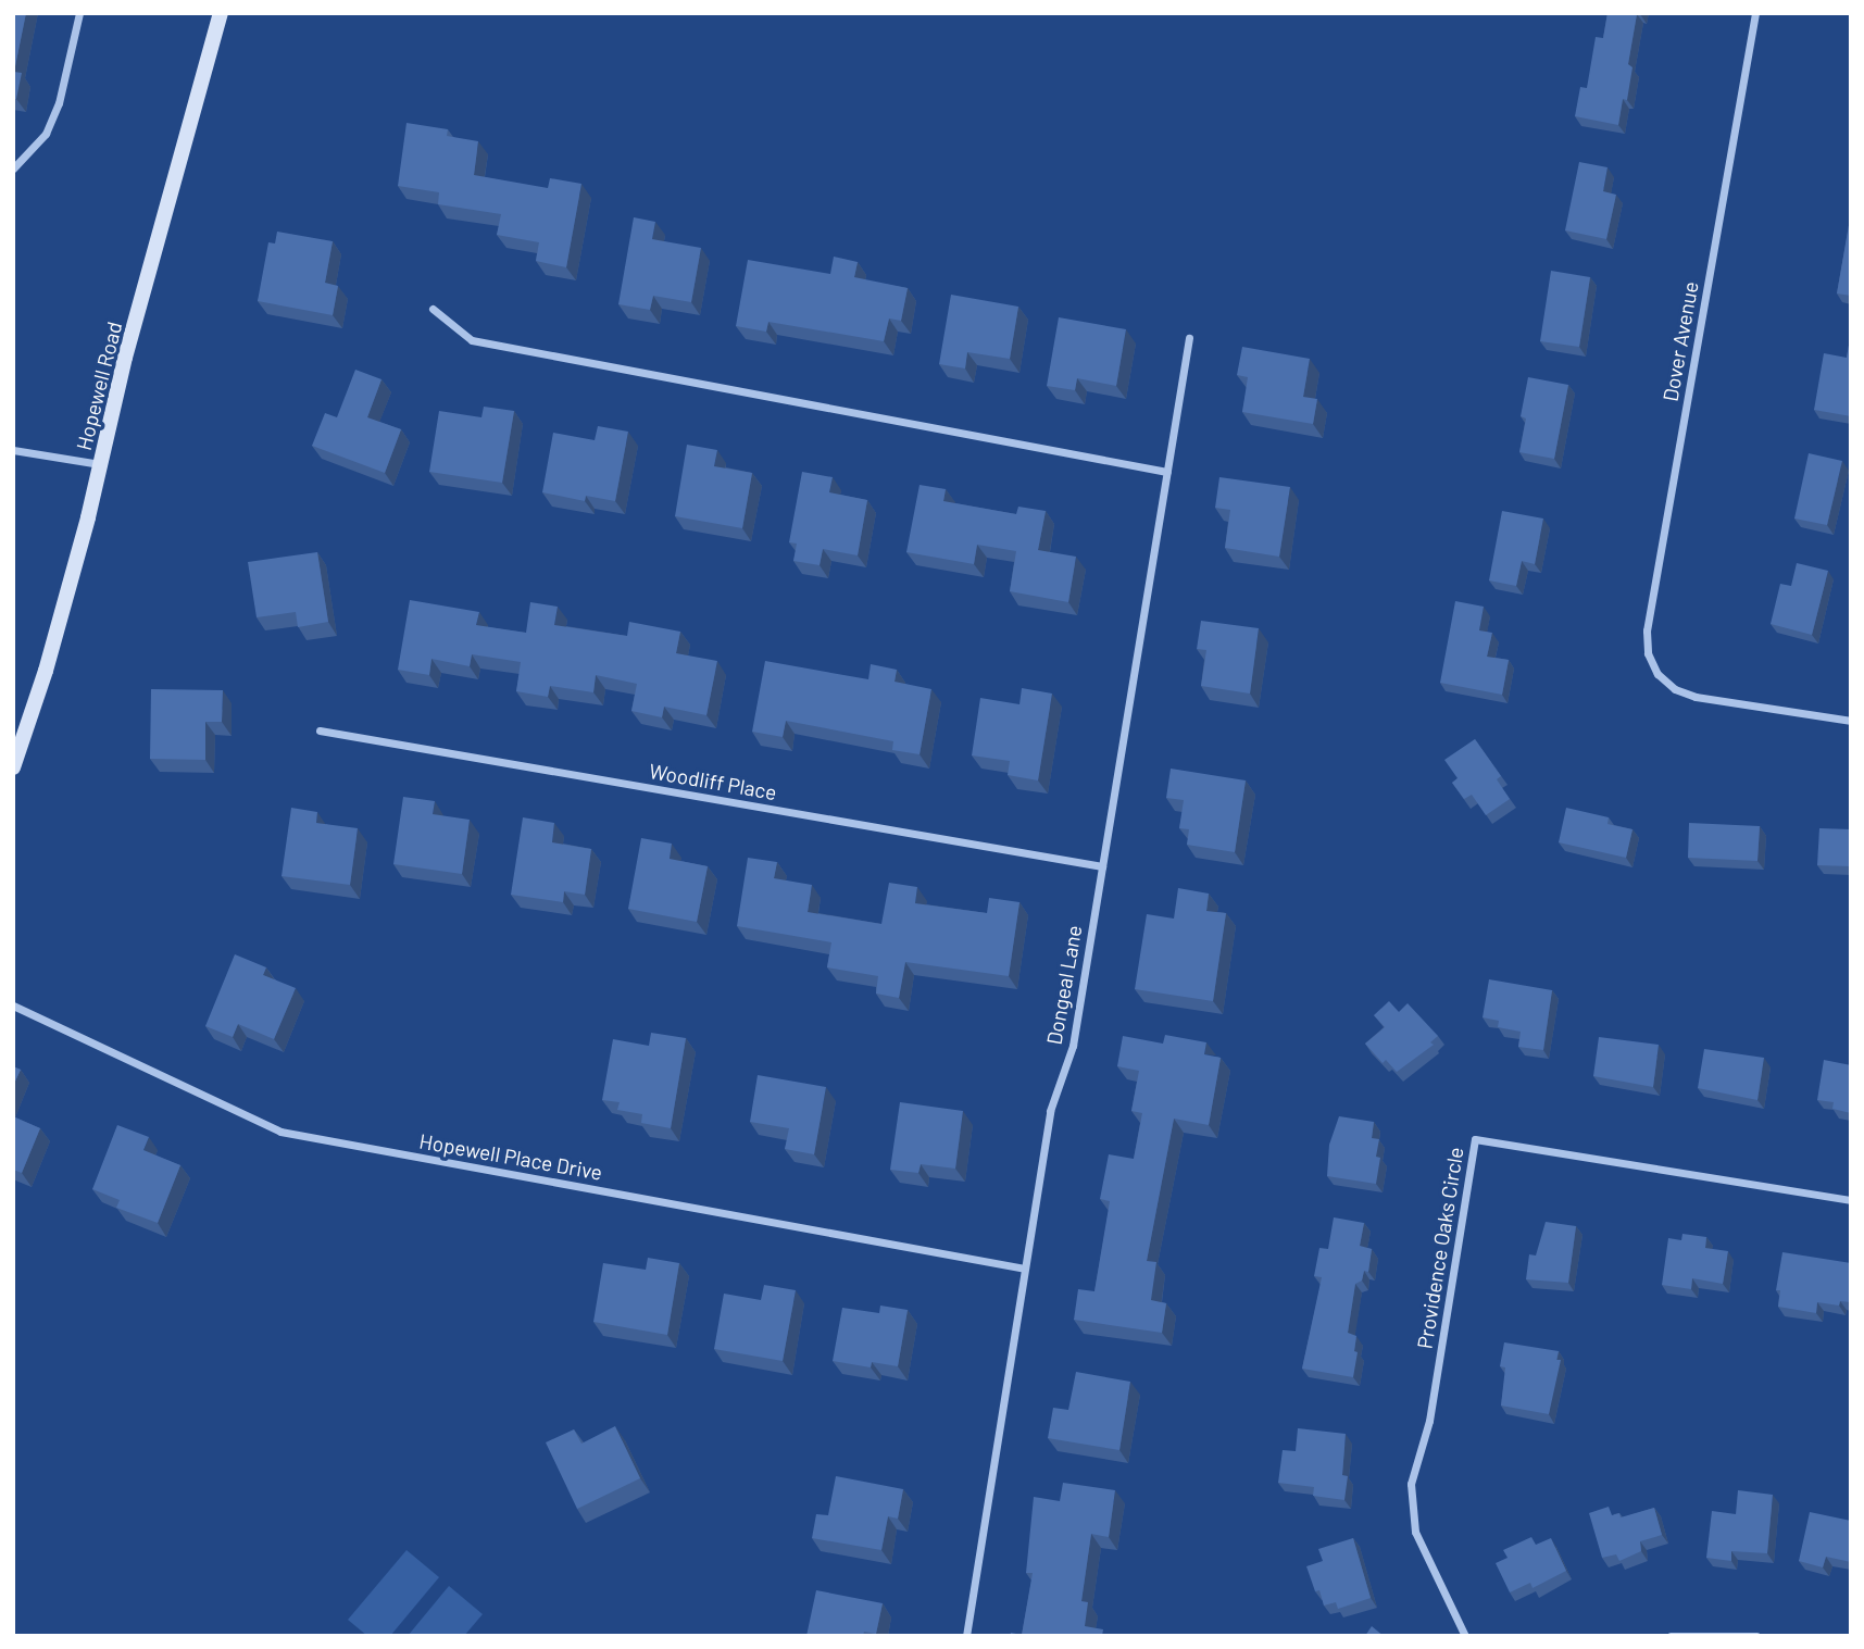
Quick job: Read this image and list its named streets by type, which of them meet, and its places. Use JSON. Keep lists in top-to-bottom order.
{
  "streets": {
    "street": [
      "Dover Avenue",
      "Hopewell Road",
      "Woodliff Place",
      "Dongeal Lane",
      "Hopewell Place Drive",
      "Providence Oaks Circle"
    ]
  },
  "crossings": [
    ["Woodliff Place", "Dongeal Lane"],
    ["Dongeal Lane", "Hopewell Place Drive"]
  ]
}
